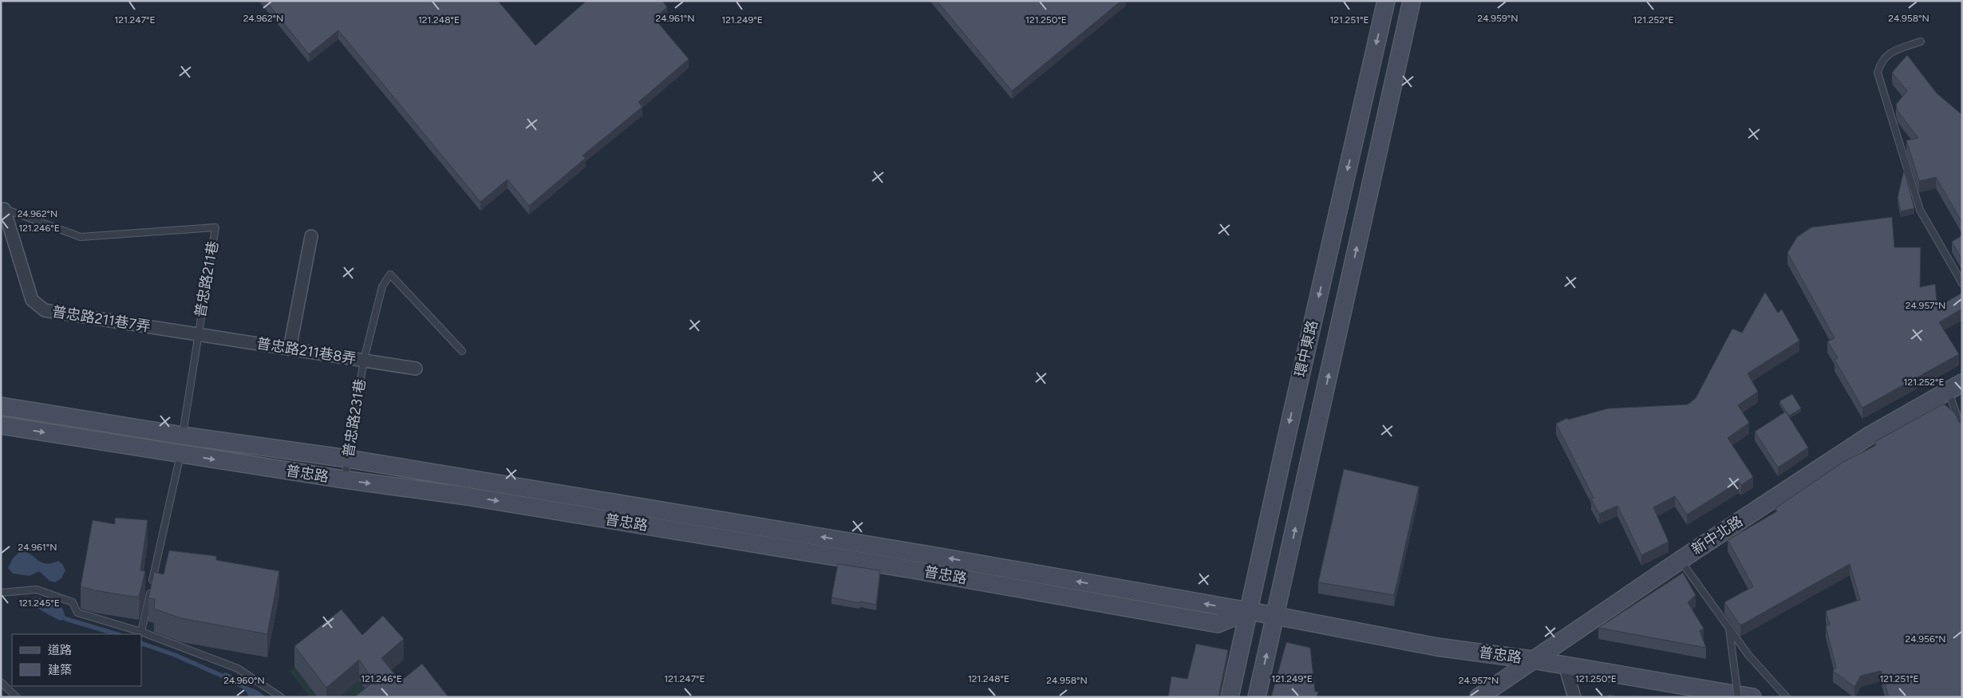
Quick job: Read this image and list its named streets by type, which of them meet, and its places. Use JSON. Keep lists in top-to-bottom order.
{
  "streets": {
    "street": [
      "普忠路211巷7弄",
      "環中東路",
      "普忠路211巷8弄",
      "普忠路",
      "新中北路"
    ],
    "lane": ["普忠路211巷", "普忠路231巷"]
  },
  "crossings": [
    ["普忠路211巷", "普忠路211巷7弄"],
    ["普忠路211巷", "普忠路211巷8弄"],
    ["普忠路211巷", "普忠路"],
    ["普忠路211巷7弄", "普忠路211巷8弄"],
    ["環中東路", "普忠路"],
    ["普忠路211巷8弄", "普忠路231巷"],
    ["普忠路231巷", "普忠路"],
    ["普忠路", "新中北路"]
  ],
  "legend": ["道路", "建築"],
  "coordinates": [
    "24.962°N",
    "24.961°N",
    "24.959°N",
    "24.958°N",
    "121.250°E",
    "121.247°E",
    "121.248°E",
    "121.249°E",
    "121.251°E",
    "121.252°E",
    "121.246°E",
    "24.957°N",
    "121.245°E",
    "24.956°N",
    "24.960°N"
  ]
}
